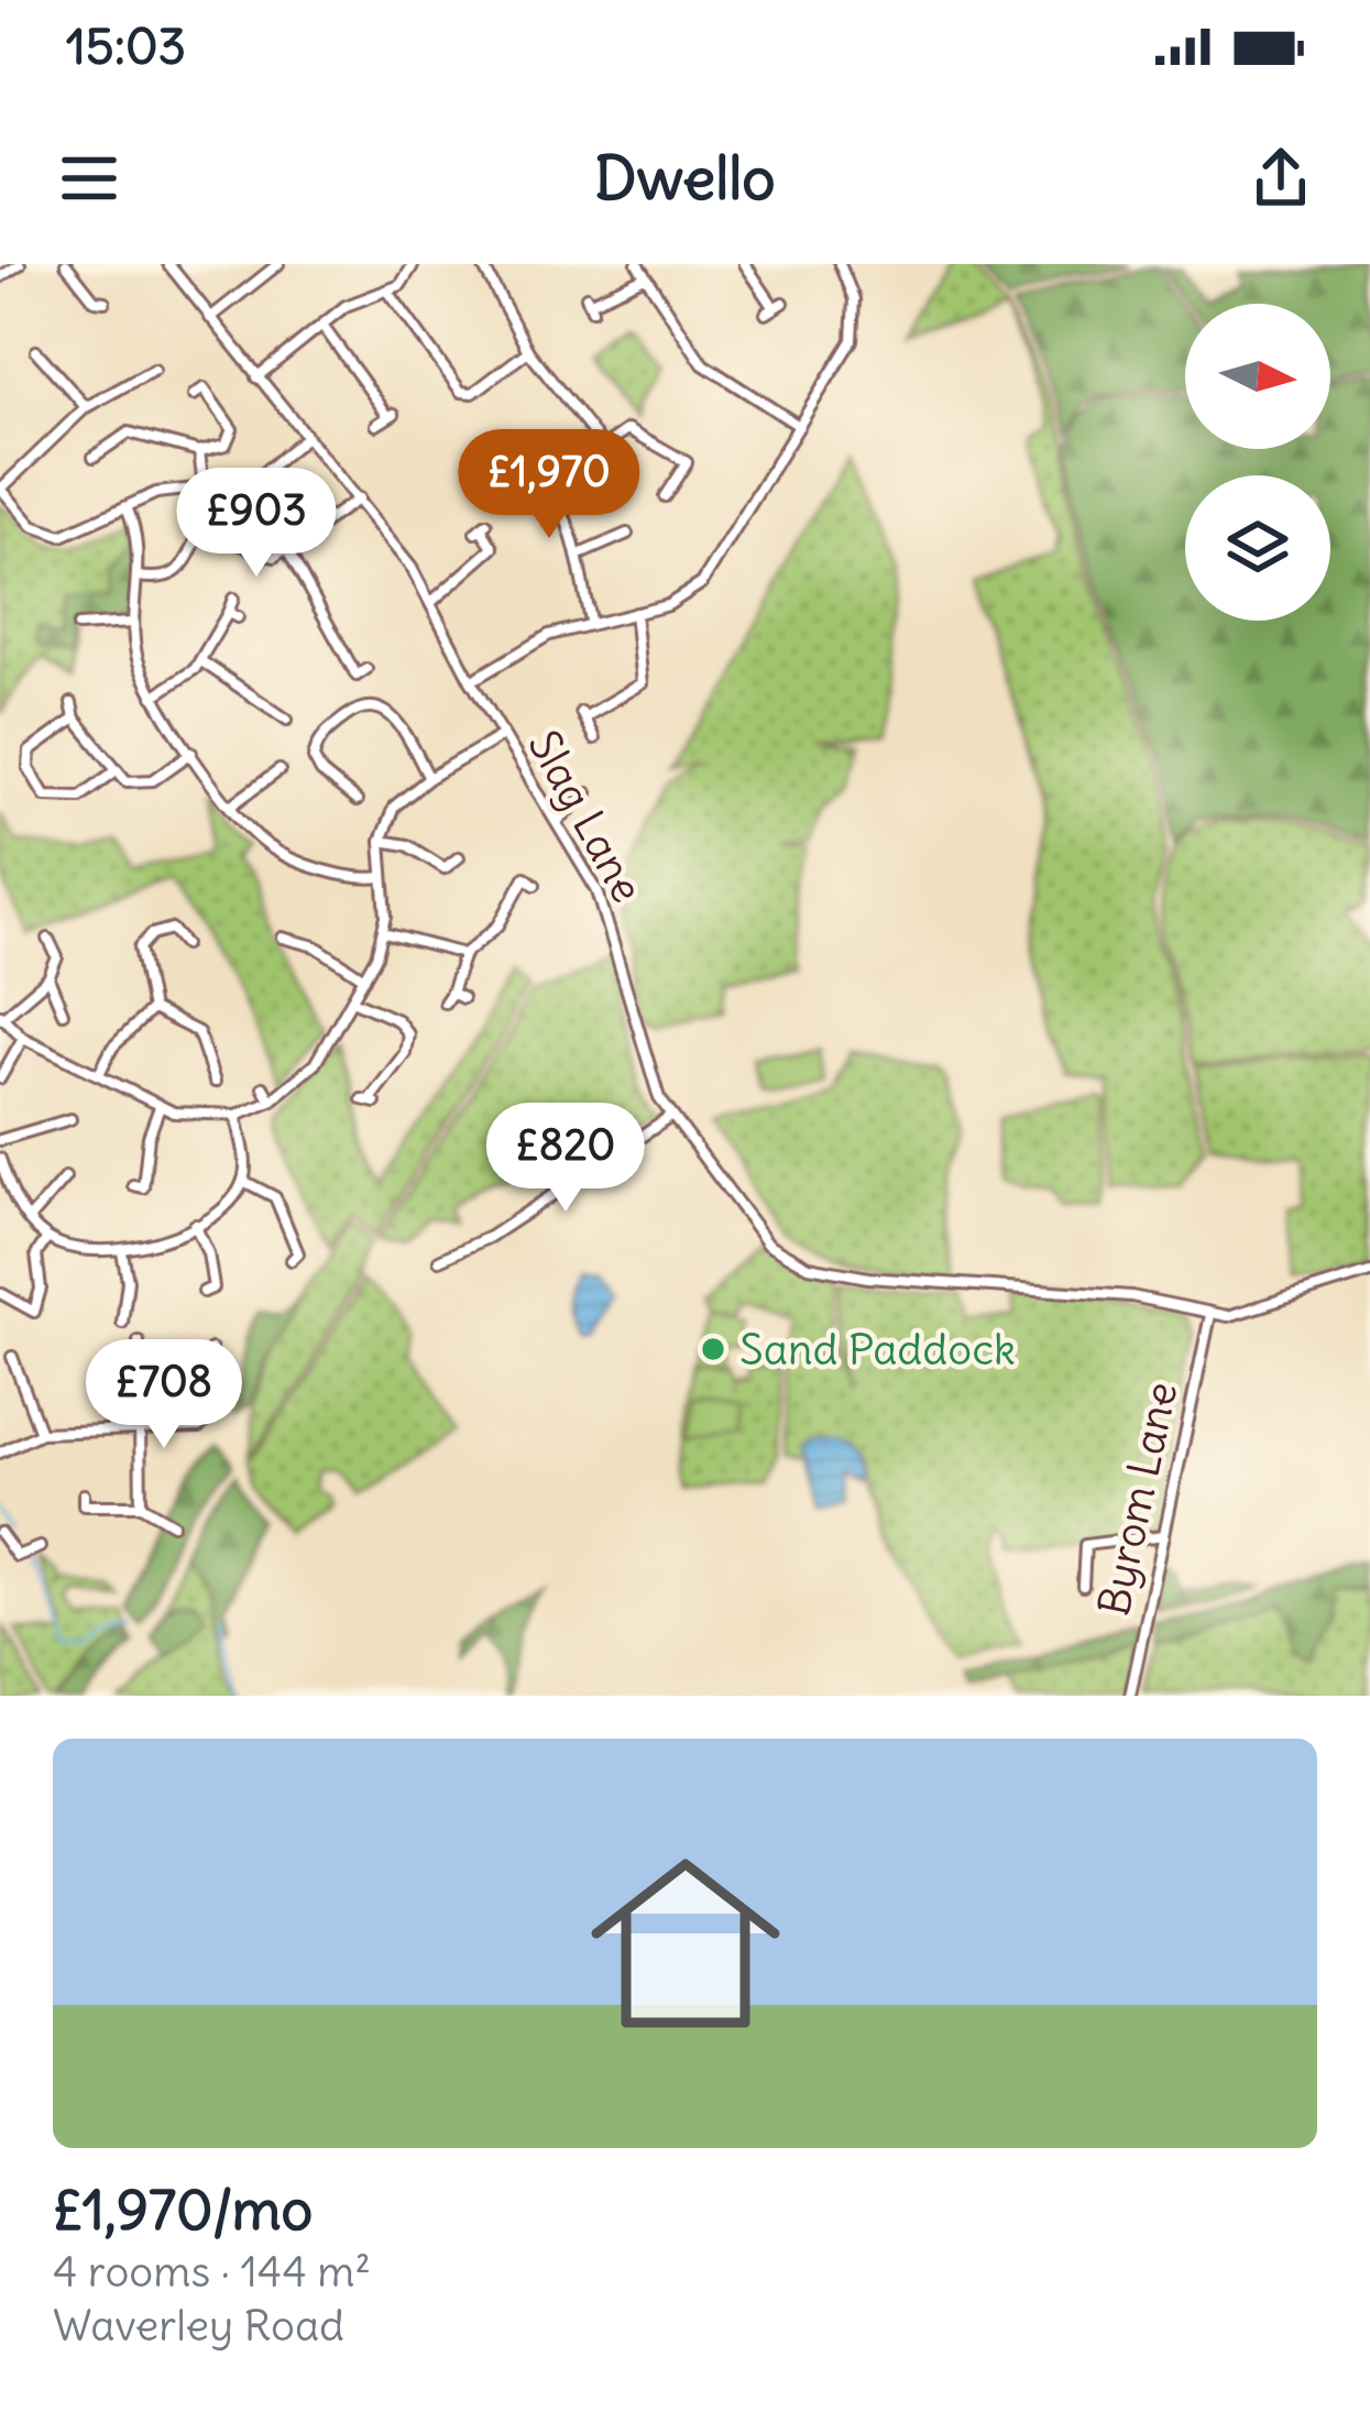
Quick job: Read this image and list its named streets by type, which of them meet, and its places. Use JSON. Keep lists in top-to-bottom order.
{
  "streets": {
    "street": ["Slag Lane", "Byrom Lane"]
  },
  "crossings": [
    ["Slag Lane", "Byrom Lane"]
  ],
  "places": ["Sand Paddock"],
  "north": "right",
  "page": {
    "status": "15:03",
    "header": "Dwello",
    "price": [
      "£1,970",
      "£903",
      "£820",
      "£708"
    ],
    "list": [
      {
        "name": "£1,970/mo",
        "note": "4 rooms · 144 m² · Waverley Road"
      }
    ]
  }
}
